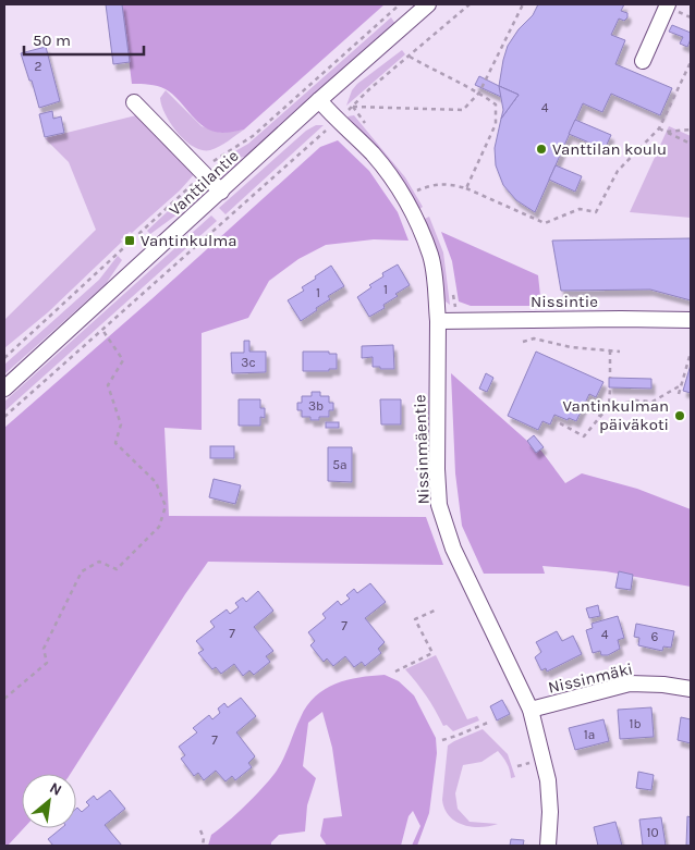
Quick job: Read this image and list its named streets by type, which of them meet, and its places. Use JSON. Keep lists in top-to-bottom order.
{
  "streets": {
    "street": [
      "Vanttilantie",
      "Nissintie",
      "Nissinmäentie",
      "Nissinmäki"
    ]
  },
  "crossings": [
    ["Vanttilantie", "Nissinmäentie"],
    ["Nissintie", "Nissinmäentie"],
    ["Nissinmäentie", "Nissinmäki"]
  ],
  "places": {
    "other": ["Vanttilan koulu", "Vantinkulman päiväkoti"],
    "transit": ["Vantinkulma"]
  },
  "house_numbers": [
    "2",
    "4",
    "1",
    "1",
    "3c",
    "3b",
    "5a",
    "7",
    "7",
    "4",
    "6",
    "1b",
    "1a",
    "7",
    "10"
  ],
  "scale_bar": "50 m",
  "north": "top right"
}
